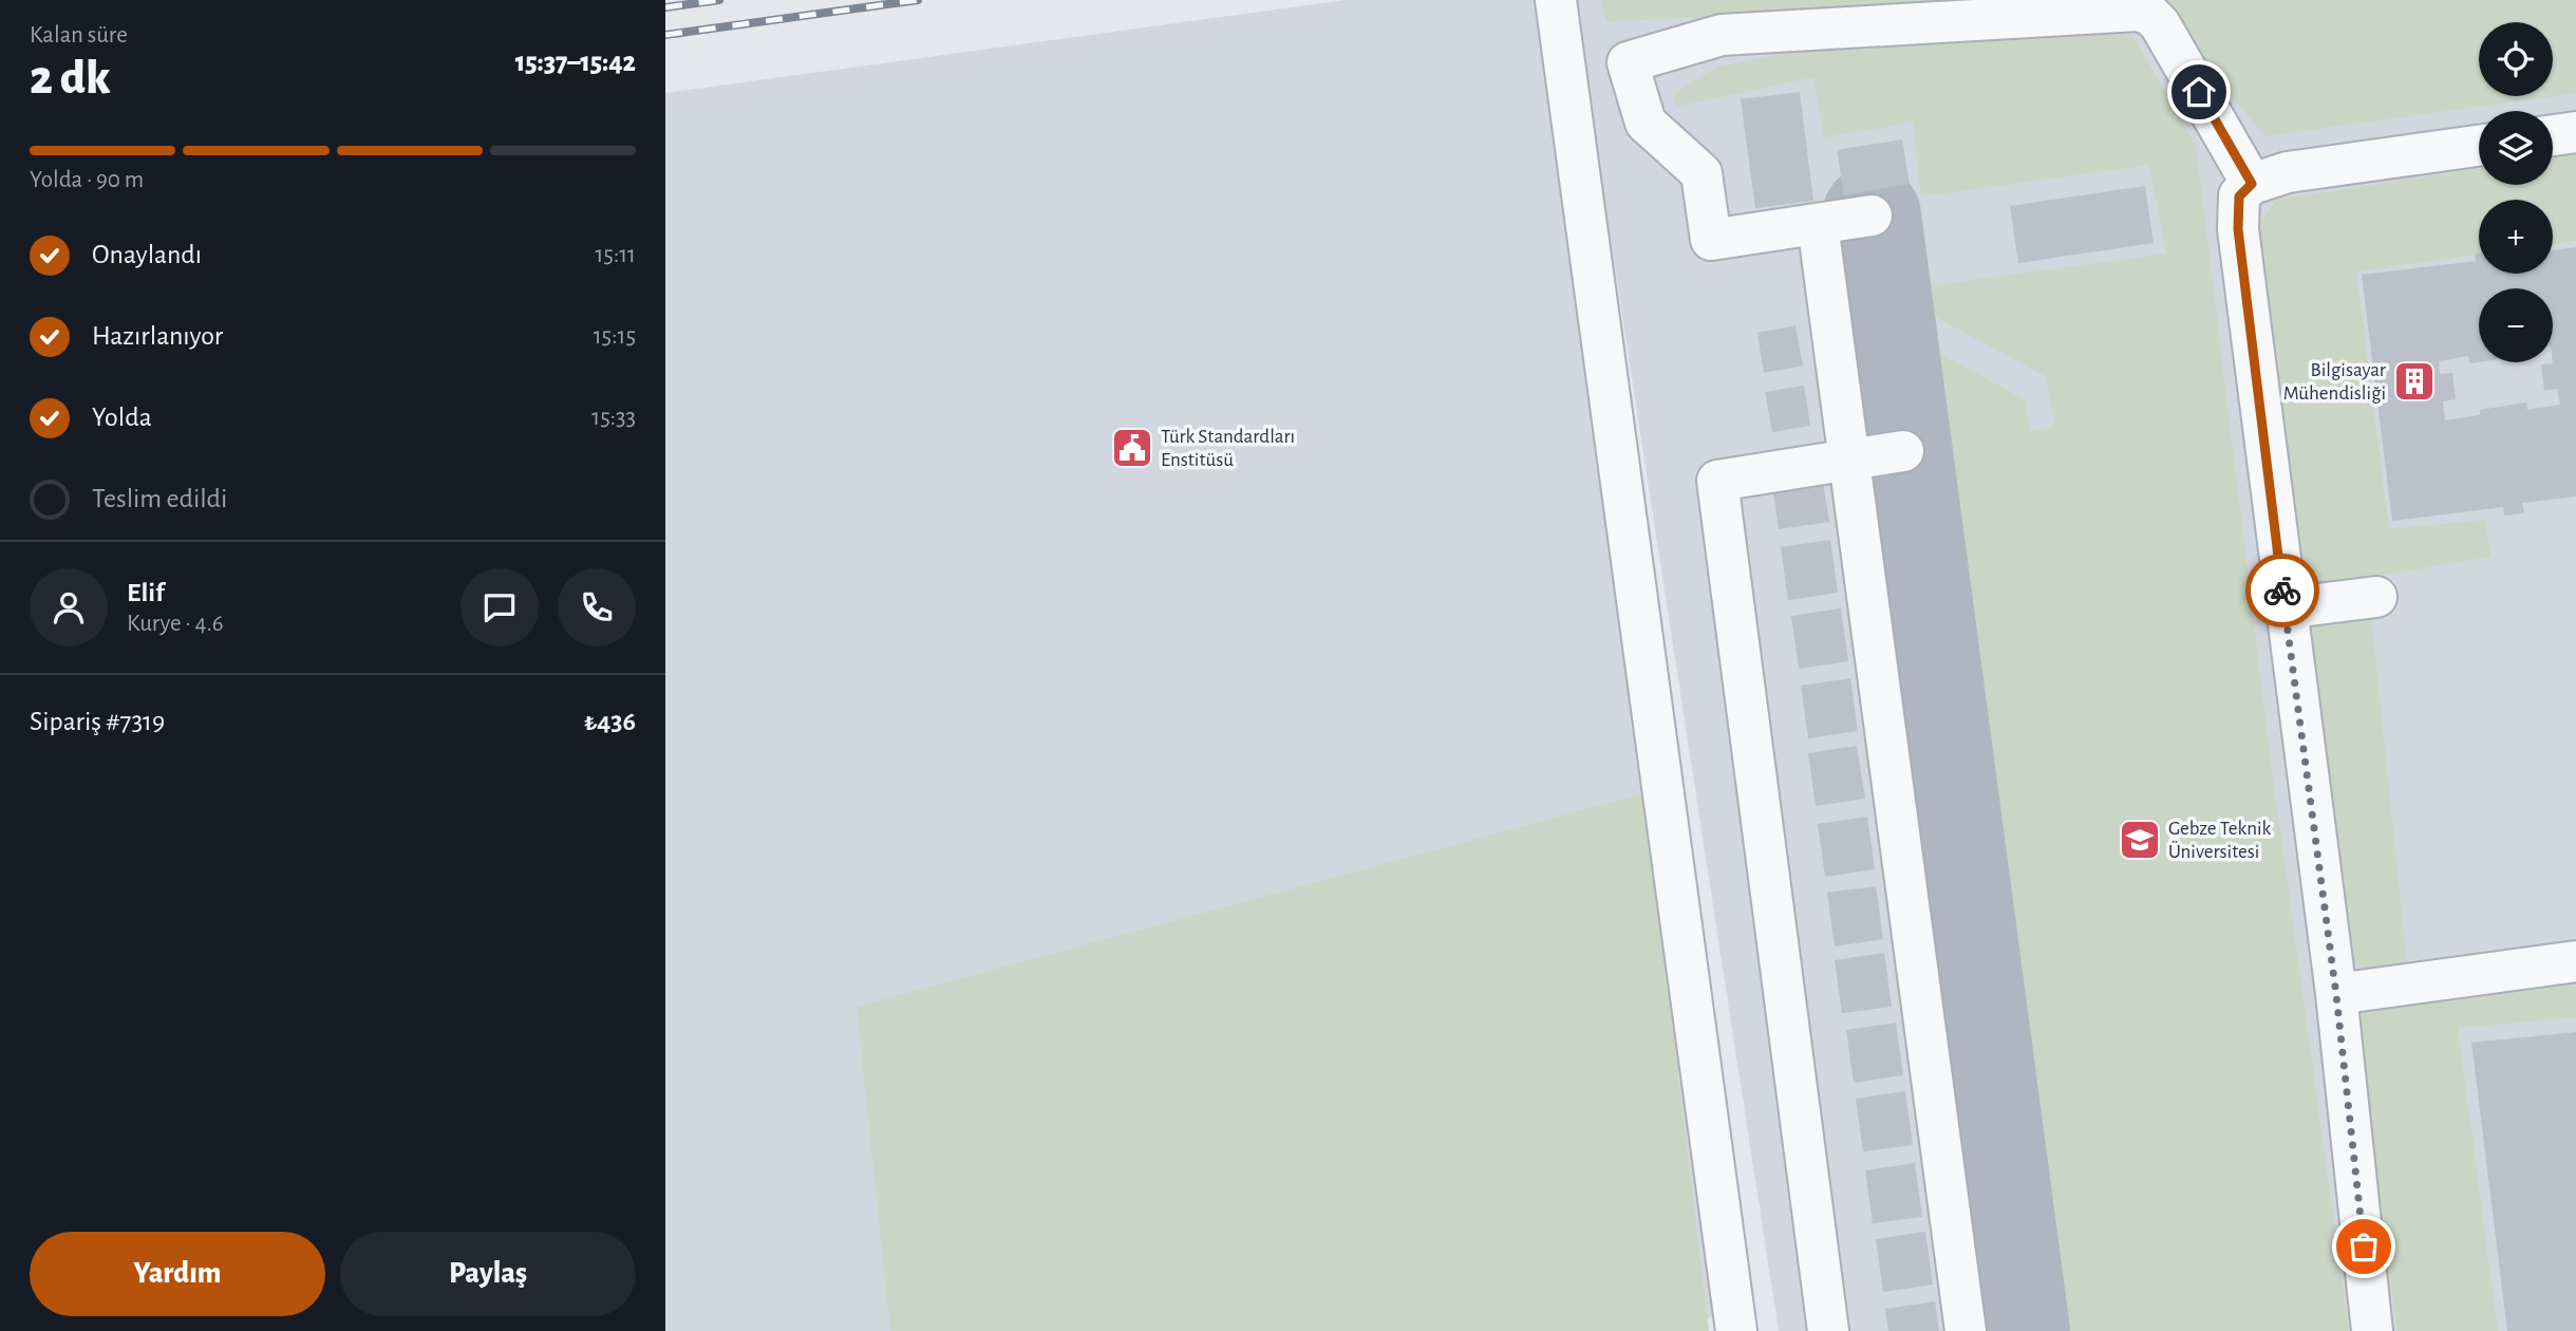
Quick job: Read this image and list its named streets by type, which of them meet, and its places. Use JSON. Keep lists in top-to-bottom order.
{
  "places": {
    "building": ["Bilgisayar Mühendisliği"],
    "public building": ["Türk Standardları Enstitüsü"],
    "school or university": ["Gebze Teknik Üniversitesi"]
  },
  "page": {
    "heading": ["2 dk", "Kalan süre", "15:37–15:42"],
    "panel": [
      "Elif",
      "Kurye · 4.6",
      "Sipariş #7319",
      "₺436"
    ],
    "map_buttons": ["+", "−"],
    "bar": "Yolda · 90 m",
    "list": [
      ["Onaylandı", "15:11"],
      ["Hazırlanıyor", "15:15"],
      ["Yolda", "15:33"],
      "Teslim edildi"
    ],
    "buttons": ["Yardım", "Paylaş"]
  }
}
